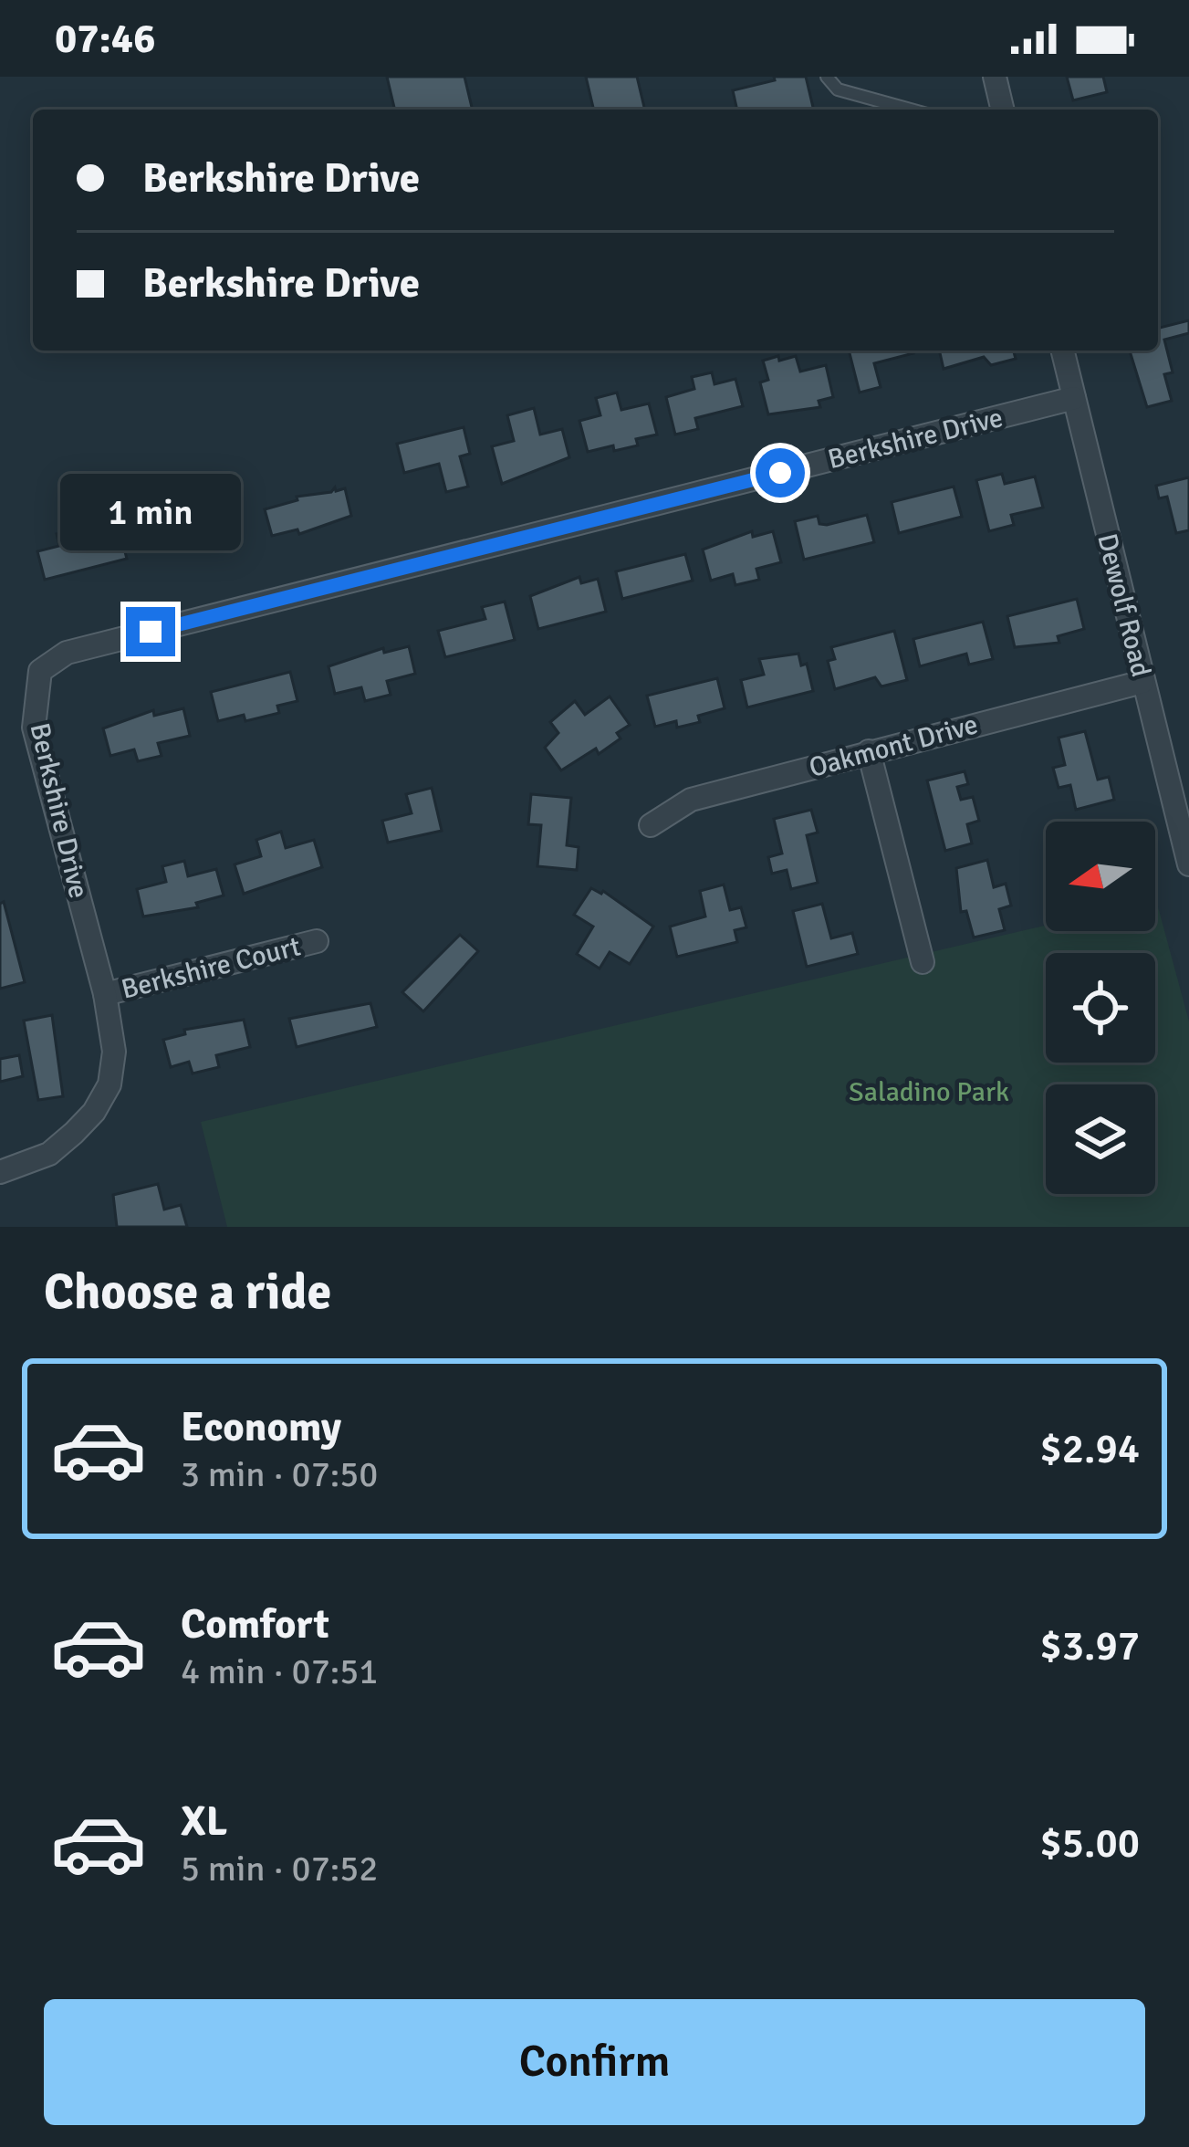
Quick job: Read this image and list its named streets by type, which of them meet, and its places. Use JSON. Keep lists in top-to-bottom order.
{
  "streets": {
    "street": [
      "Berkshire Drive",
      "Dewolf Road",
      "Oakmont Drive",
      "Berkshire Court"
    ]
  },
  "crossings": [
    ["Berkshire Drive", "Dewolf Road"],
    ["Berkshire Drive", "Berkshire Court"],
    ["Dewolf Road", "Oakmont Drive"]
  ],
  "parks": ["Saladino Park"],
  "north": "left",
  "page": {
    "status": "07:46",
    "banner": ["Berkshire Drive", "Berkshire Drive"],
    "bubble": "1 min",
    "heading": "Choose a ride",
    "list": [
      {
        "name": "Economy",
        "note": "3 min · 07:50",
        "value": "$2.94"
      },
      {
        "name": "Comfort",
        "note": "4 min · 07:51",
        "value": "$3.97"
      },
      {
        "name": "XL",
        "note": "5 min · 07:52",
        "value": "$5.00"
      }
    ],
    "buttons": "Confirm"
  }
}
